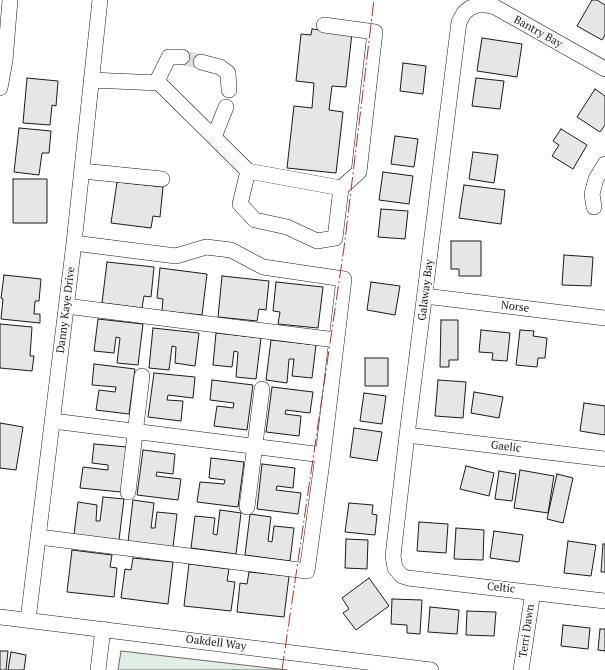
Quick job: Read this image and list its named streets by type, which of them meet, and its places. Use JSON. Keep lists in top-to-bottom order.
{
  "streets": {
    "street": [
      "Bantry Bay",
      "Galaway Bay",
      "Norse",
      "Danny Kaye Drive",
      "Gaelic",
      "Celtic",
      "Terri Dawn",
      "Oakdell Way"
    ]
  },
  "crossings": [
    ["Bantry Bay", "Galaway Bay"],
    ["Galaway Bay", "Norse"],
    ["Galaway Bay", "Gaelic"],
    ["Galaway Bay", "Celtic"],
    ["Danny Kaye Drive", "Oakdell Way"],
    ["Celtic", "Terri Dawn"]
  ]
}
